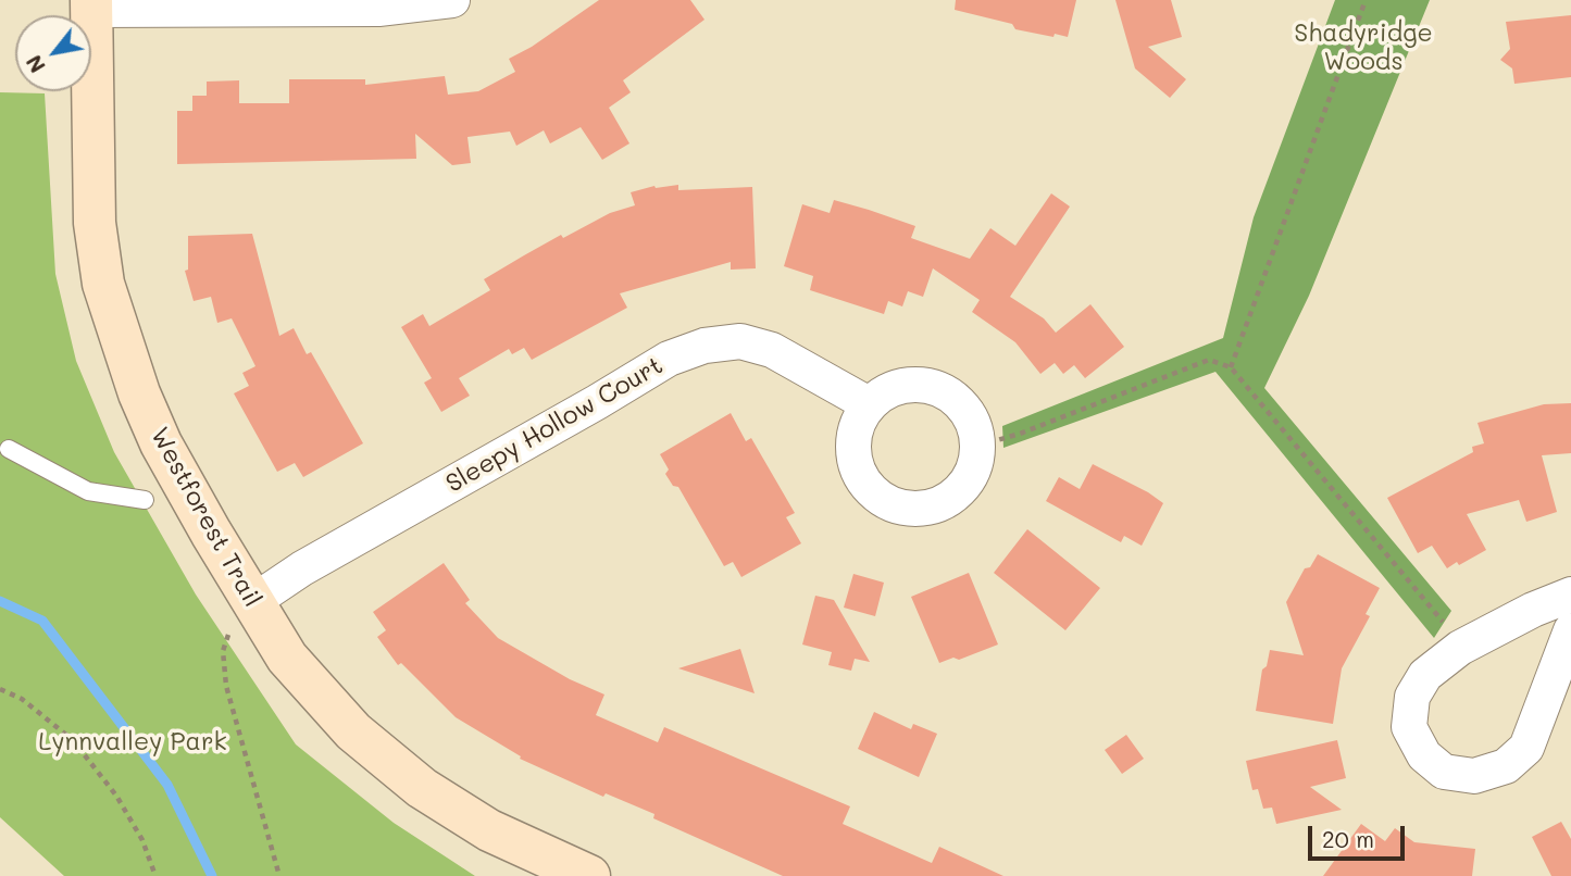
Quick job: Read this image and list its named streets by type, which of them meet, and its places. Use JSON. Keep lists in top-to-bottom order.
{
  "streets": {
    "street": ["Sleepy Hollow Court", "Westforest Trail"]
  },
  "crossings": [
    ["Sleepy Hollow Court", "Westforest Trail"]
  ],
  "parks": ["Shadyridge Woods", "Lynnvalley Park"],
  "scale_bar": "20 m",
  "north": "bottom left"
}
